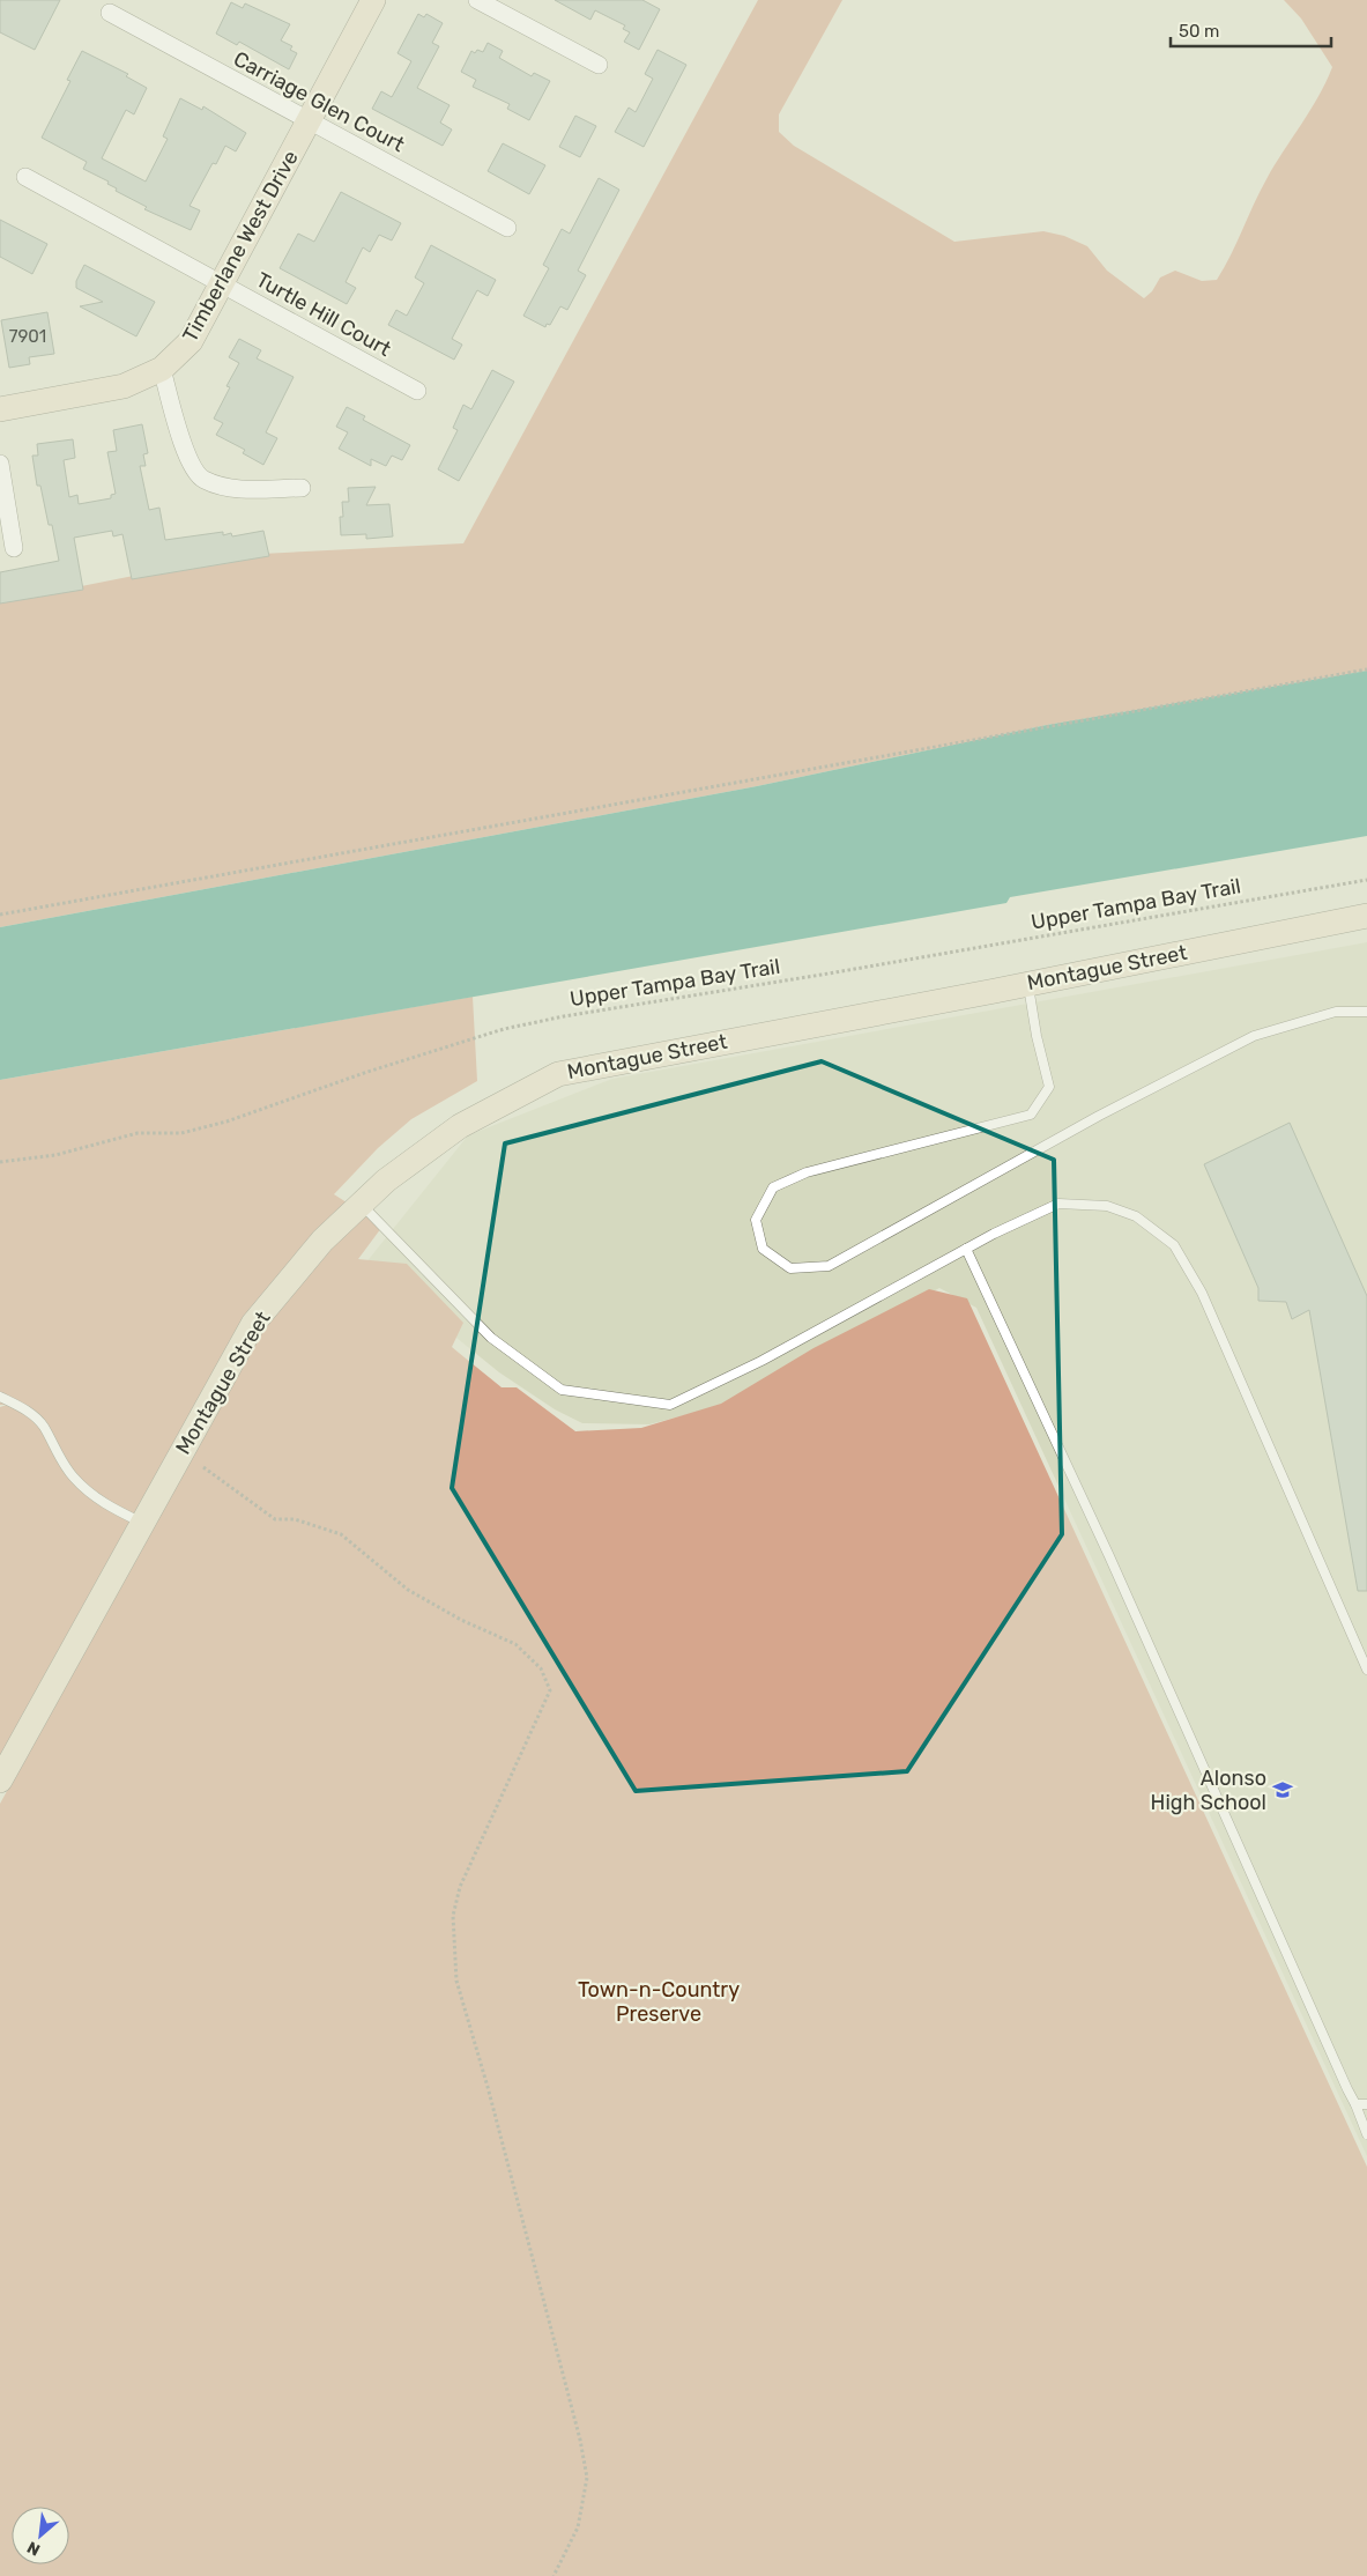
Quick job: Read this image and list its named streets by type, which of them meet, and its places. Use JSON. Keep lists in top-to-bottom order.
{
  "streets": {
    "street": [
      "Carriage Glen Court",
      "Timberlane West Drive",
      "Turtle Hill Court",
      "Montague Street"
    ],
    "path": ["Upper Tampa Bay Trail"]
  },
  "crossings": [
    ["Carriage Glen Court", "Timberlane West Drive"],
    ["Timberlane West Drive", "Turtle Hill Court"]
  ],
  "parks": ["Town-n-Country Preserve"],
  "places": {
    "school or university": ["Alonso High School"]
  },
  "house_numbers": ["7901"],
  "scale_bar": "50 m",
  "north": "bottom left"
}
